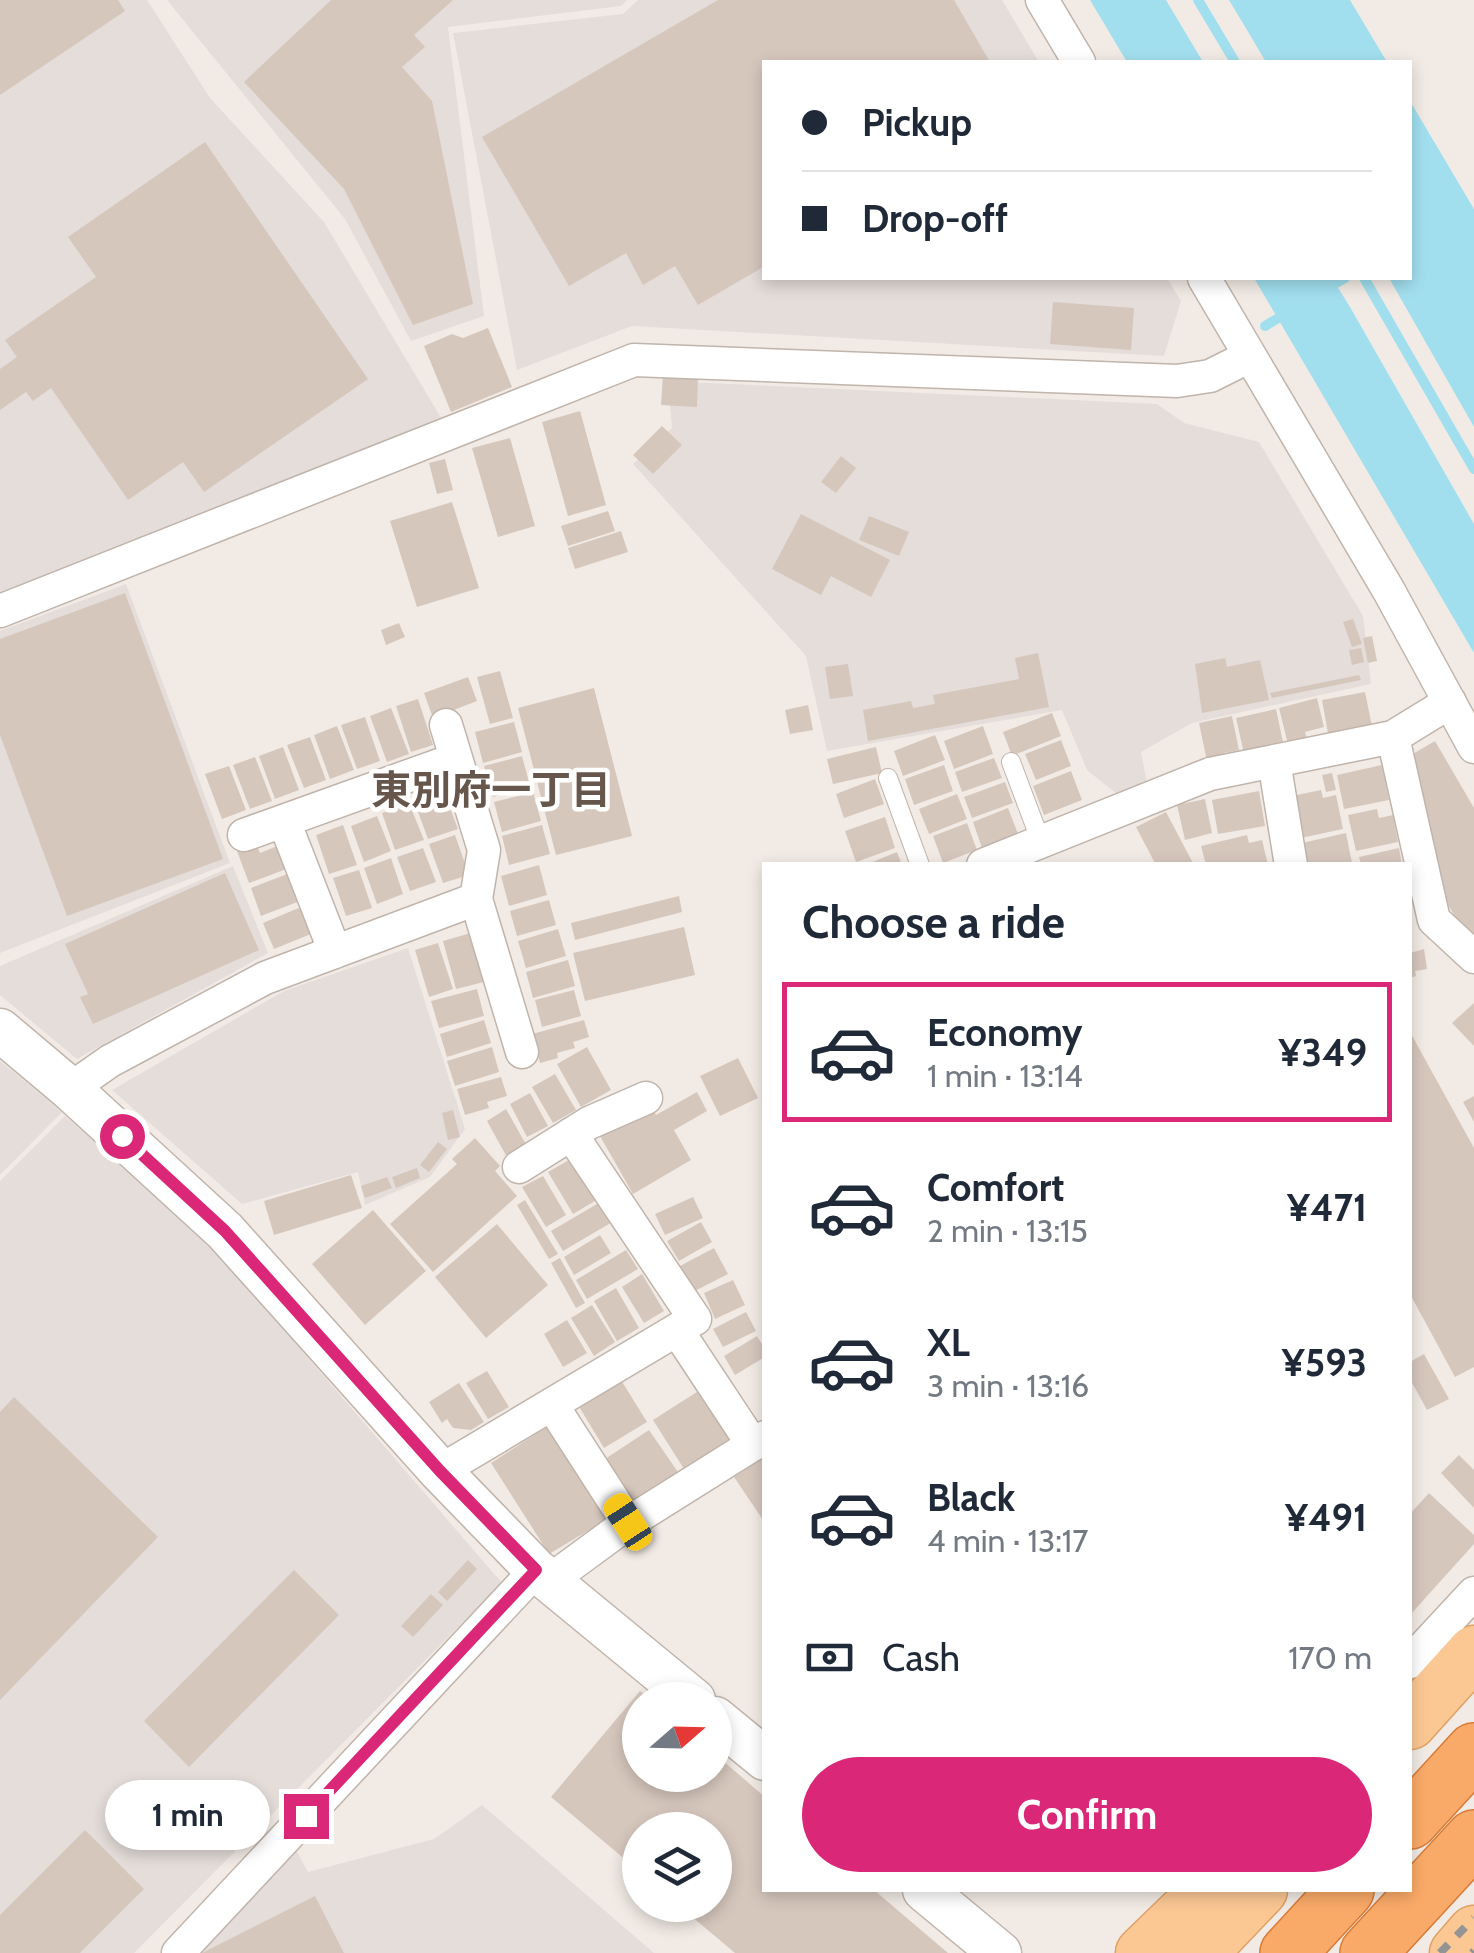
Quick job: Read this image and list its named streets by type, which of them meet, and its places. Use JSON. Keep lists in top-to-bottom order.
{
  "districts": ["東別府一丁目"],
  "north": "right",
  "page": {
    "banner": ["Pickup", "Drop-off"],
    "heading": "Choose a ride",
    "list": [
      {
        "name": "Economy",
        "note": "1 min · 13:14",
        "value": "¥349"
      },
      {
        "name": "Comfort",
        "note": "2 min · 13:15",
        "value": "¥471"
      },
      {
        "name": "XL",
        "note": "3 min · 13:16",
        "value": "¥593"
      },
      {
        "name": "Black",
        "note": "4 min · 13:17",
        "value": "¥491"
      }
    ],
    "pay": ["Cash", "170 m"],
    "buttons": "Confirm",
    "bubble": "1 min"
  }
}
